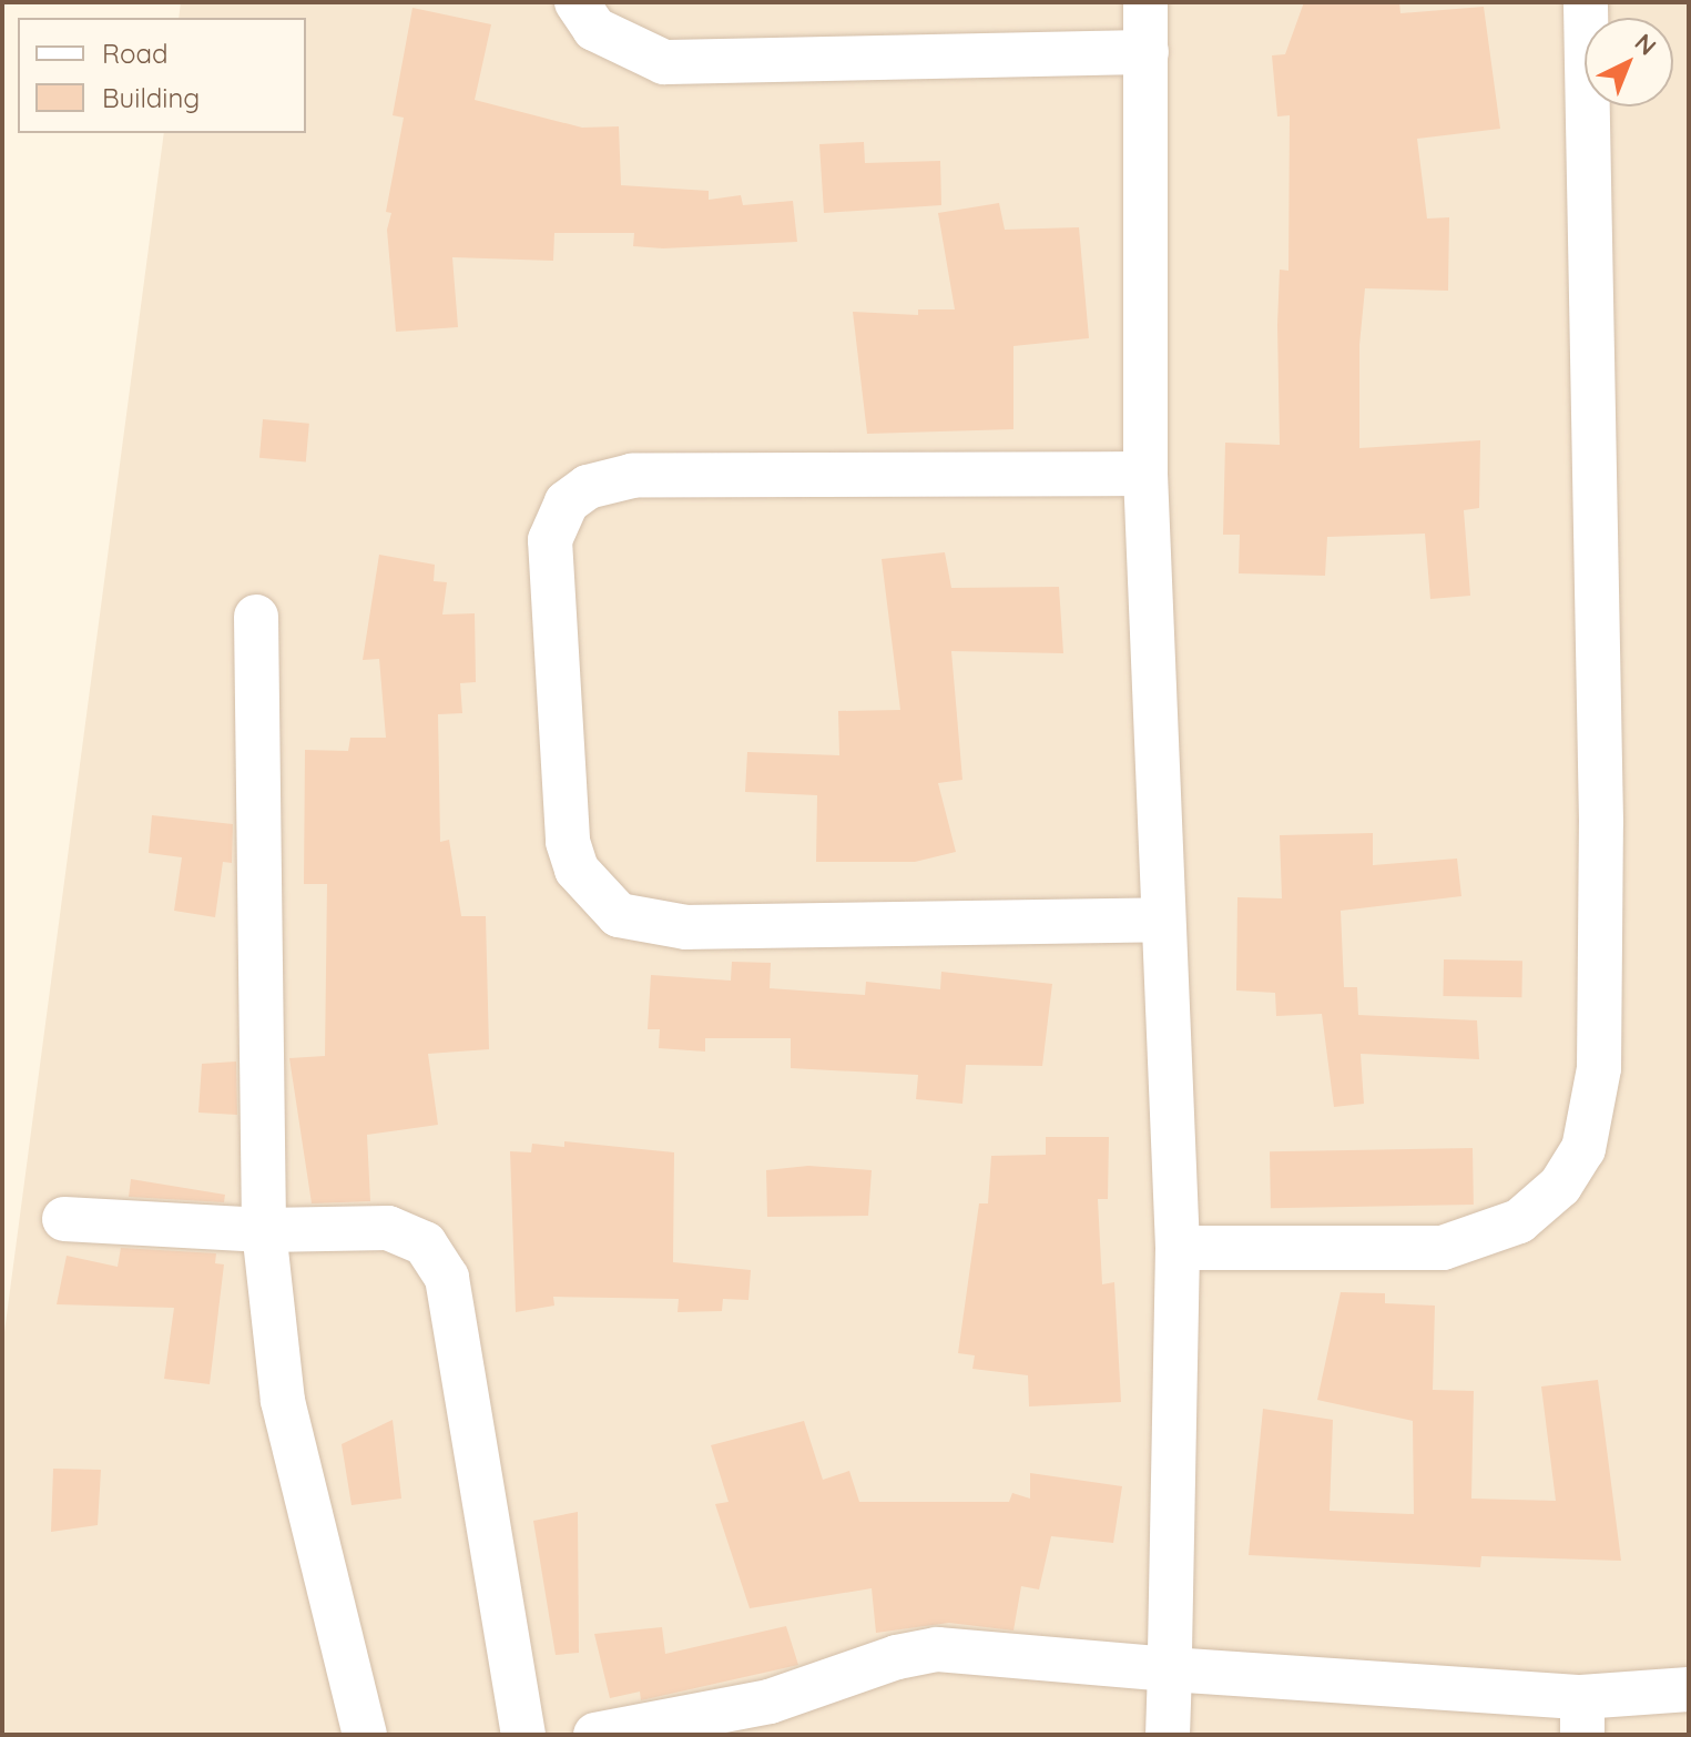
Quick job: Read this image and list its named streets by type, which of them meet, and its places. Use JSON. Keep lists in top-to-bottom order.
{
  "legend": ["Road", "Building"],
  "north": "top right"
}
